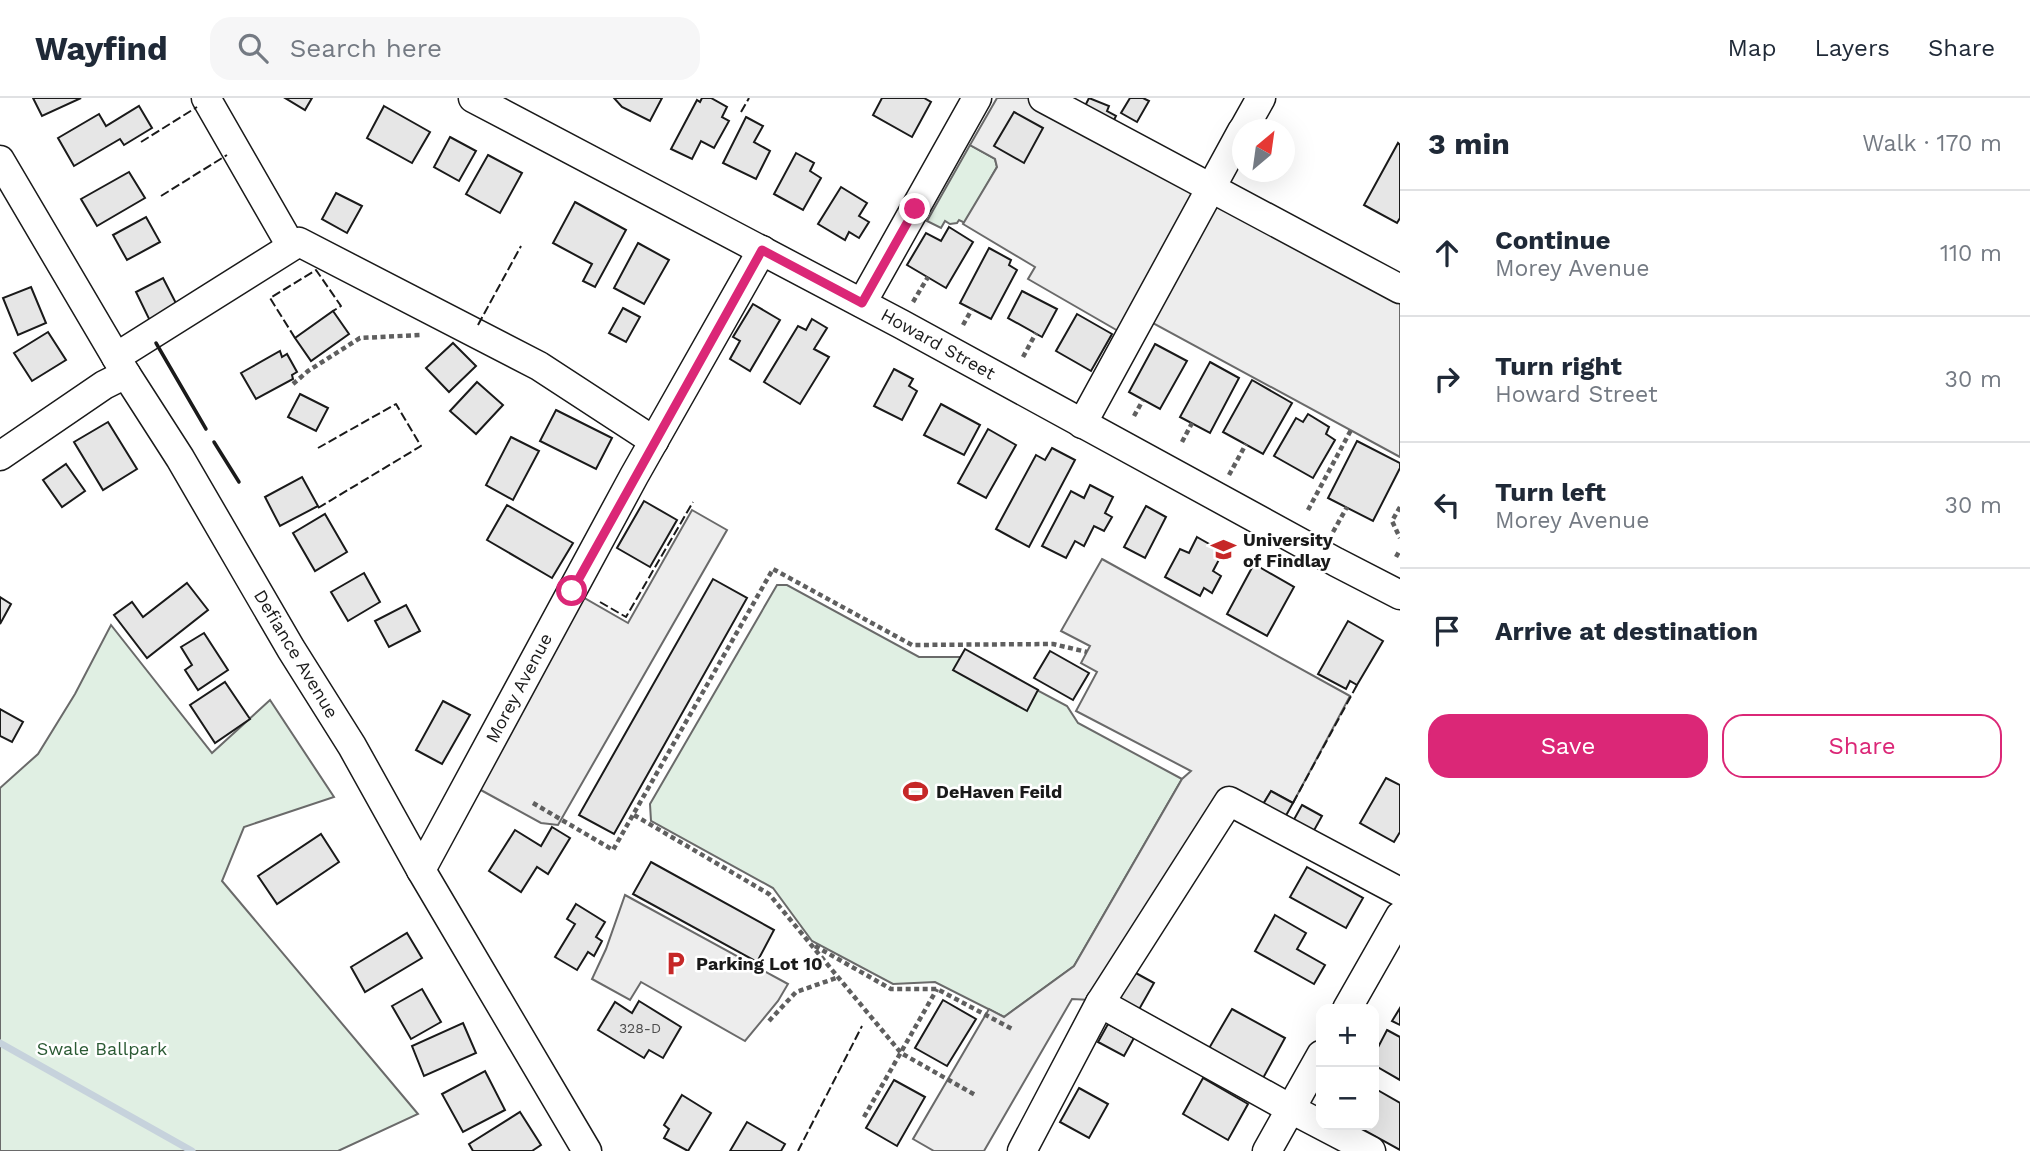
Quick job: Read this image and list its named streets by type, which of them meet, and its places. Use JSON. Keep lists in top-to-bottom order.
{
  "streets": {
    "street": ["Howard Street", "Defiance Avenue", "Morey Avenue"]
  },
  "crossings": [
    ["Howard Street", "Morey Avenue"],
    ["Defiance Avenue", "Morey Avenue"]
  ],
  "parks": ["Swale Ballpark"],
  "places": {
    "school or university": ["University of Findlay"],
    "sports": ["DeHaven Feild"],
    "parking": ["Parking Lot 10"]
  },
  "house_numbers": ["328-D"],
  "north": "top right",
  "page": {
    "header": "Wayfind",
    "search": "Search here",
    "nav": ["Map", "Layers", "Share"],
    "heading": ["3 min", "Walk · 170 m"],
    "list": [
      ["Continue", "Morey Avenue", "110 m"],
      ["Turn right", "Howard Street", "30 m"],
      ["Turn left", "Morey Avenue", "30 m"],
      "Arrive at destination"
    ],
    "buttons": ["Save", "Share"],
    "map_buttons": ["+", "−"]
  }
}
